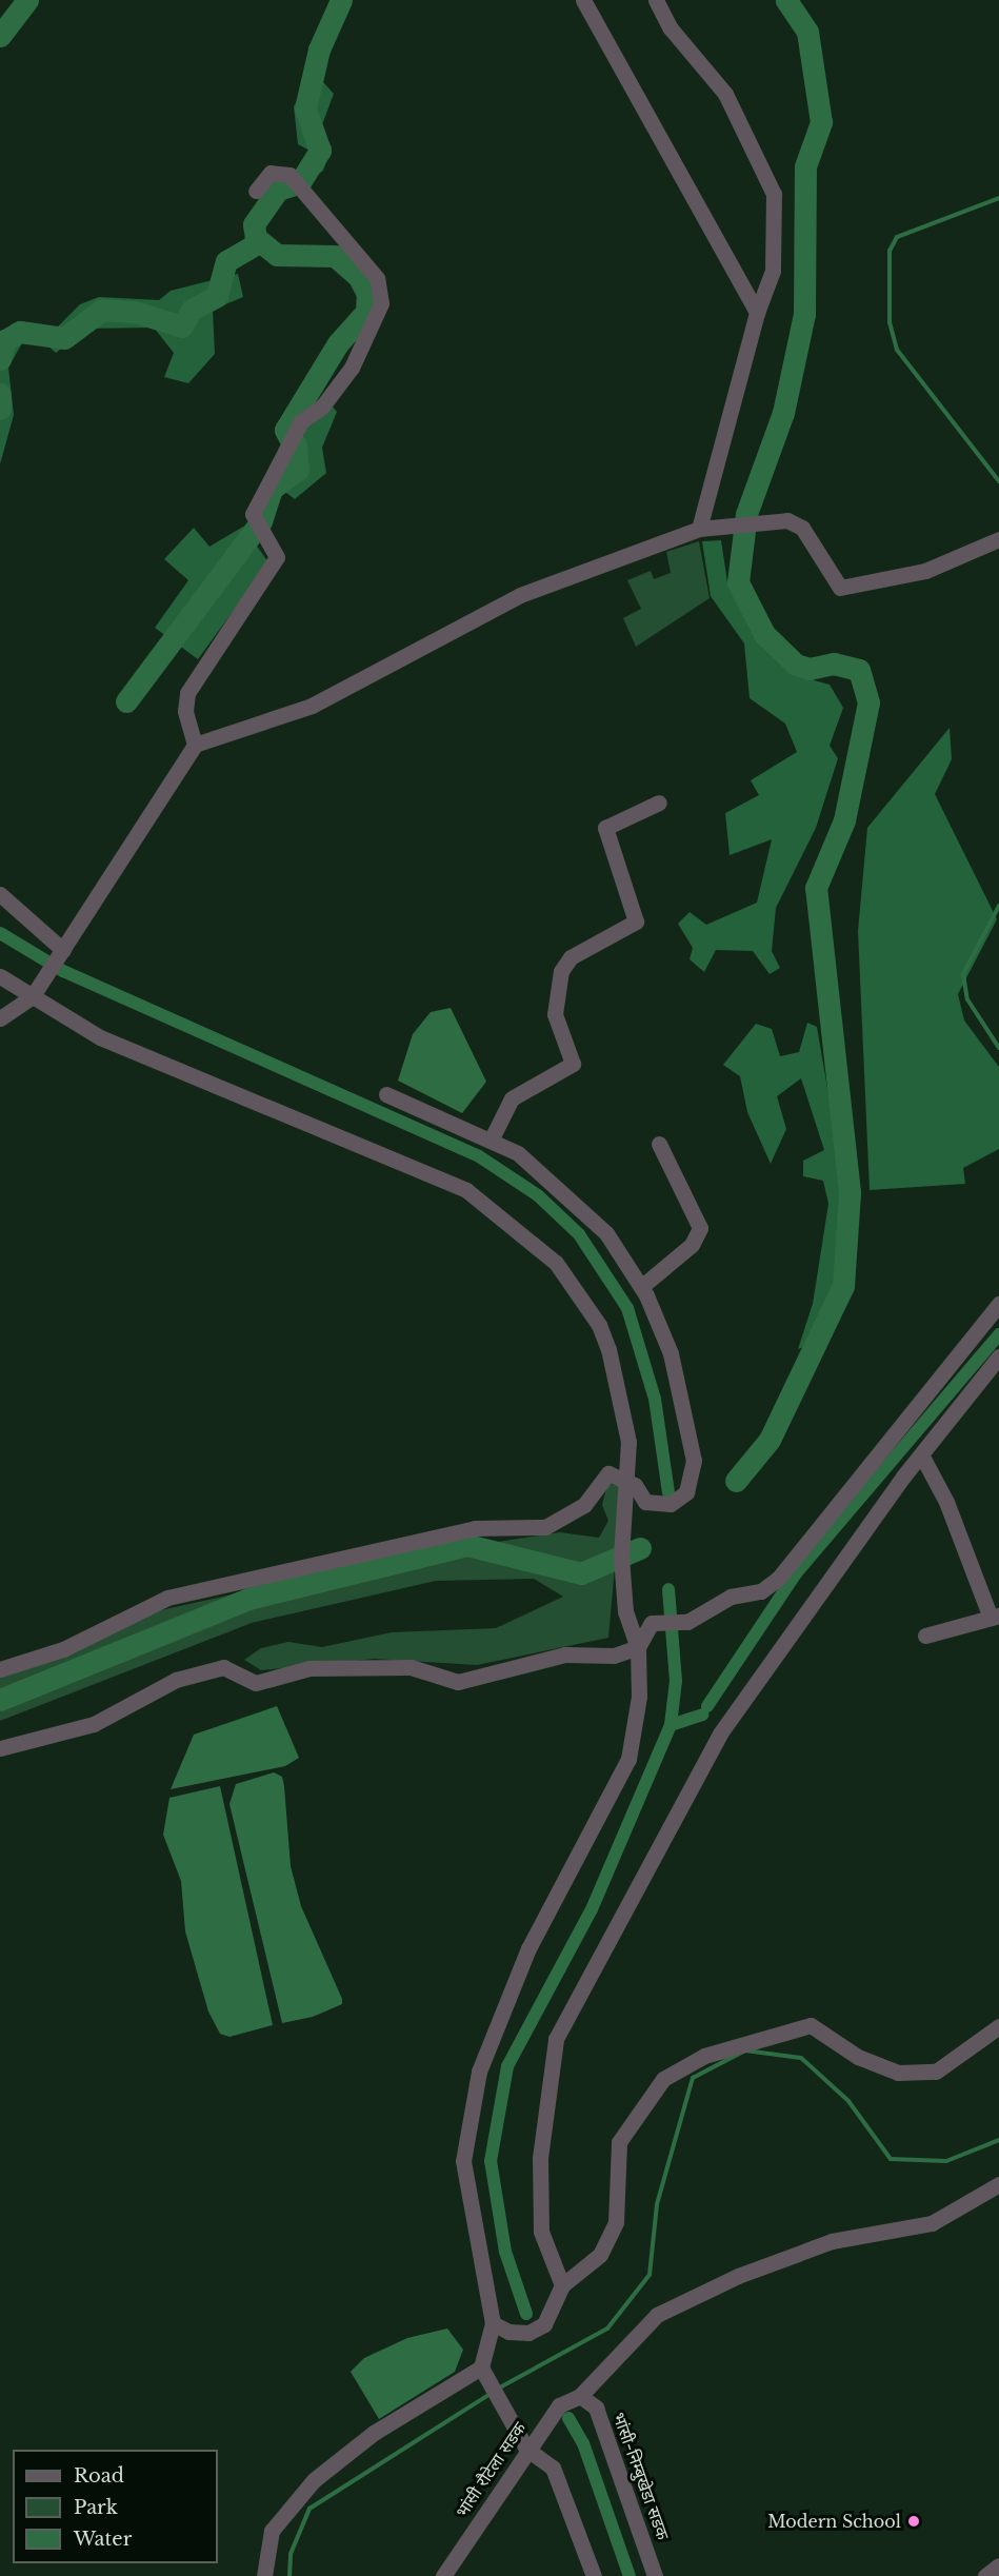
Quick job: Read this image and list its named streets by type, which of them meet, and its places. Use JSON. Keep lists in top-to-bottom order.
{
  "streets": {
    "street": ["भांसी रौटेला सडक", "भांसी-निम्बुखेडा सडक"]
  },
  "crossings": [
    ["भांसी रौटेला सडक", "भांसी-निम्बुखेडा सडक"]
  ],
  "places": ["Modern School"],
  "legend": ["Road", "Park", "Water"]
}
